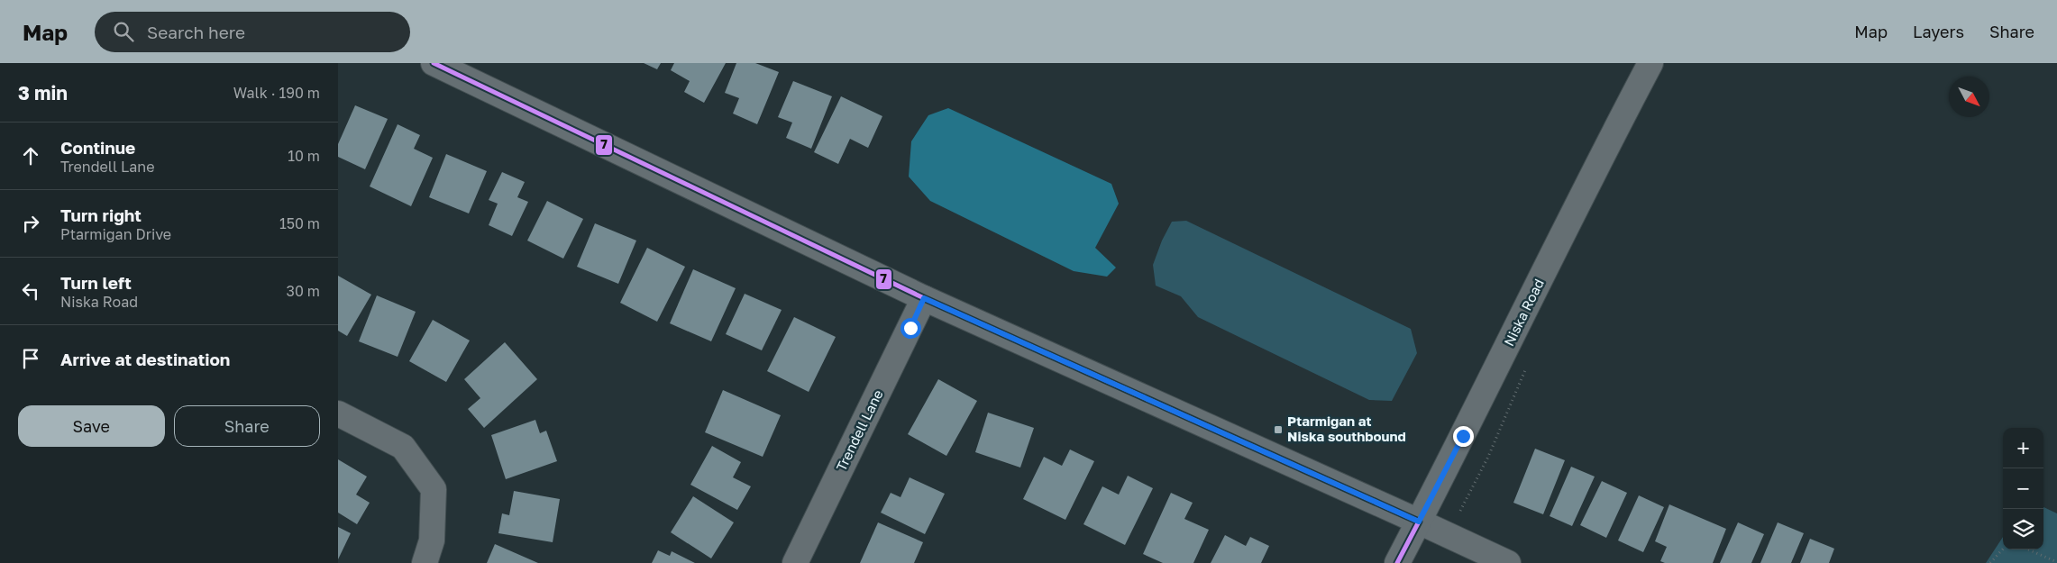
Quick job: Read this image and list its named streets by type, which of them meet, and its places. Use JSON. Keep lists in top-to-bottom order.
{
  "streets": {
    "street": ["Niska Road", "Trendell Lane"]
  },
  "places": {
    "transit": ["Ptarmigan at Niska southbound"]
  },
  "lines": ["transit line 7"],
  "north": "bottom right",
  "page": {
    "header": "Map",
    "search": "Search here",
    "nav": ["Map", "Layers", "Share"],
    "heading": ["3 min", "Walk · 190 m"],
    "list": [
      ["Continue", "Trendell Lane", "10 m"],
      ["Turn right", "Ptarmigan Drive", "150 m"],
      ["Turn left", "Niska Road", "30 m"],
      "Arrive at destination"
    ],
    "buttons": ["Save", "Share"],
    "map_buttons": ["+", "−"]
  }
}
